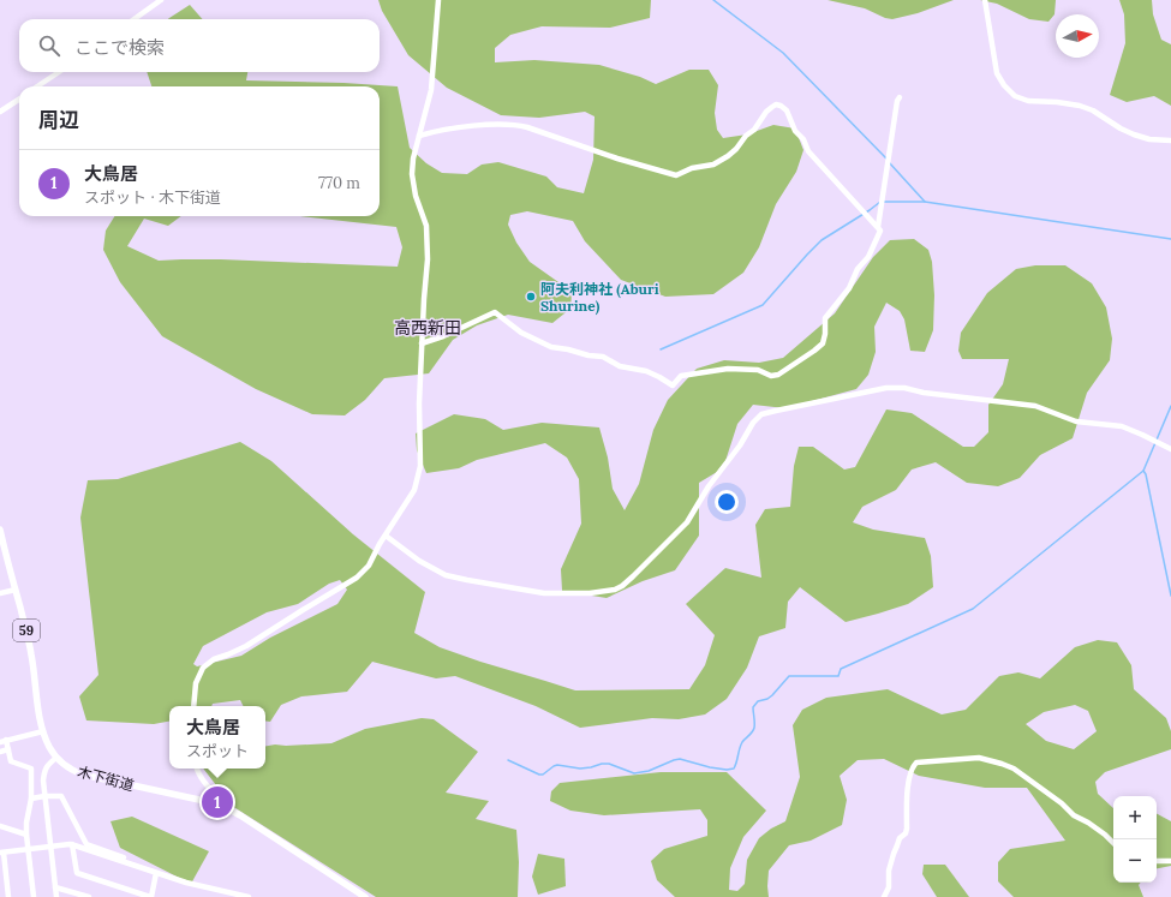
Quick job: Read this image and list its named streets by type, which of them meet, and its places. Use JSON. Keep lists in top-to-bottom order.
{
  "streets": {
    "main road": ["59", "木下街道"]
  },
  "districts": ["高西新田"],
  "places": ["阿夫利神社 (Aburi Shurine)"],
  "north": "right",
  "page": {
    "search": "ここで検索",
    "heading": "周辺",
    "list": [
      {
        "mark": "1",
        "name": "大鳥居",
        "note": "スポット · 木下街道",
        "value": "770 m"
      }
    ],
    "popup": ["大鳥居", "スポット"],
    "pins": "1",
    "map_buttons": ["+", "−"]
  }
}
